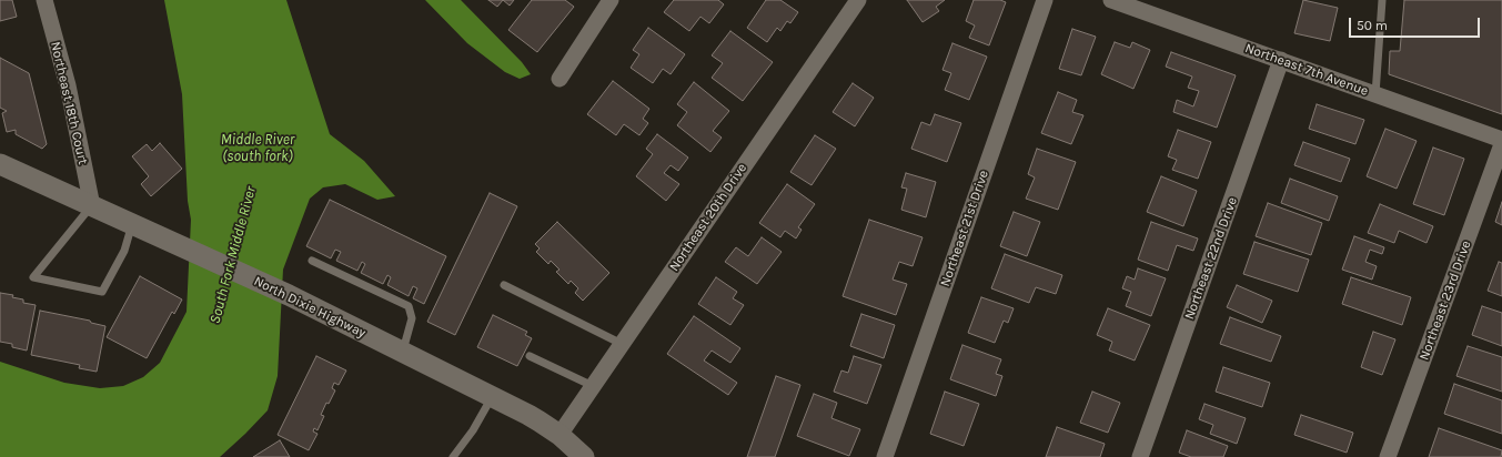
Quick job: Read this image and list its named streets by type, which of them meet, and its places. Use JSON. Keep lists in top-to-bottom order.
{
  "streets": {
    "street": [
      "Northeast 7th Avenue",
      "Northeast 18th Court",
      "Northeast 20th Drive",
      "Northeast 21st Drive",
      "Northeast 22nd Drive",
      "Northeast 23rd Drive",
      "North Dixie Highway"
    ]
  },
  "crossings": [
    ["Northeast 7th Avenue", "Northeast 22nd Drive"],
    ["Northeast 18th Court", "North Dixie Highway"],
    ["Northeast 20th Drive", "North Dixie Highway"]
  ],
  "water": ["Middle River (south fork)", "South Fork Middle River"],
  "scale_bar": "50 m"
}
